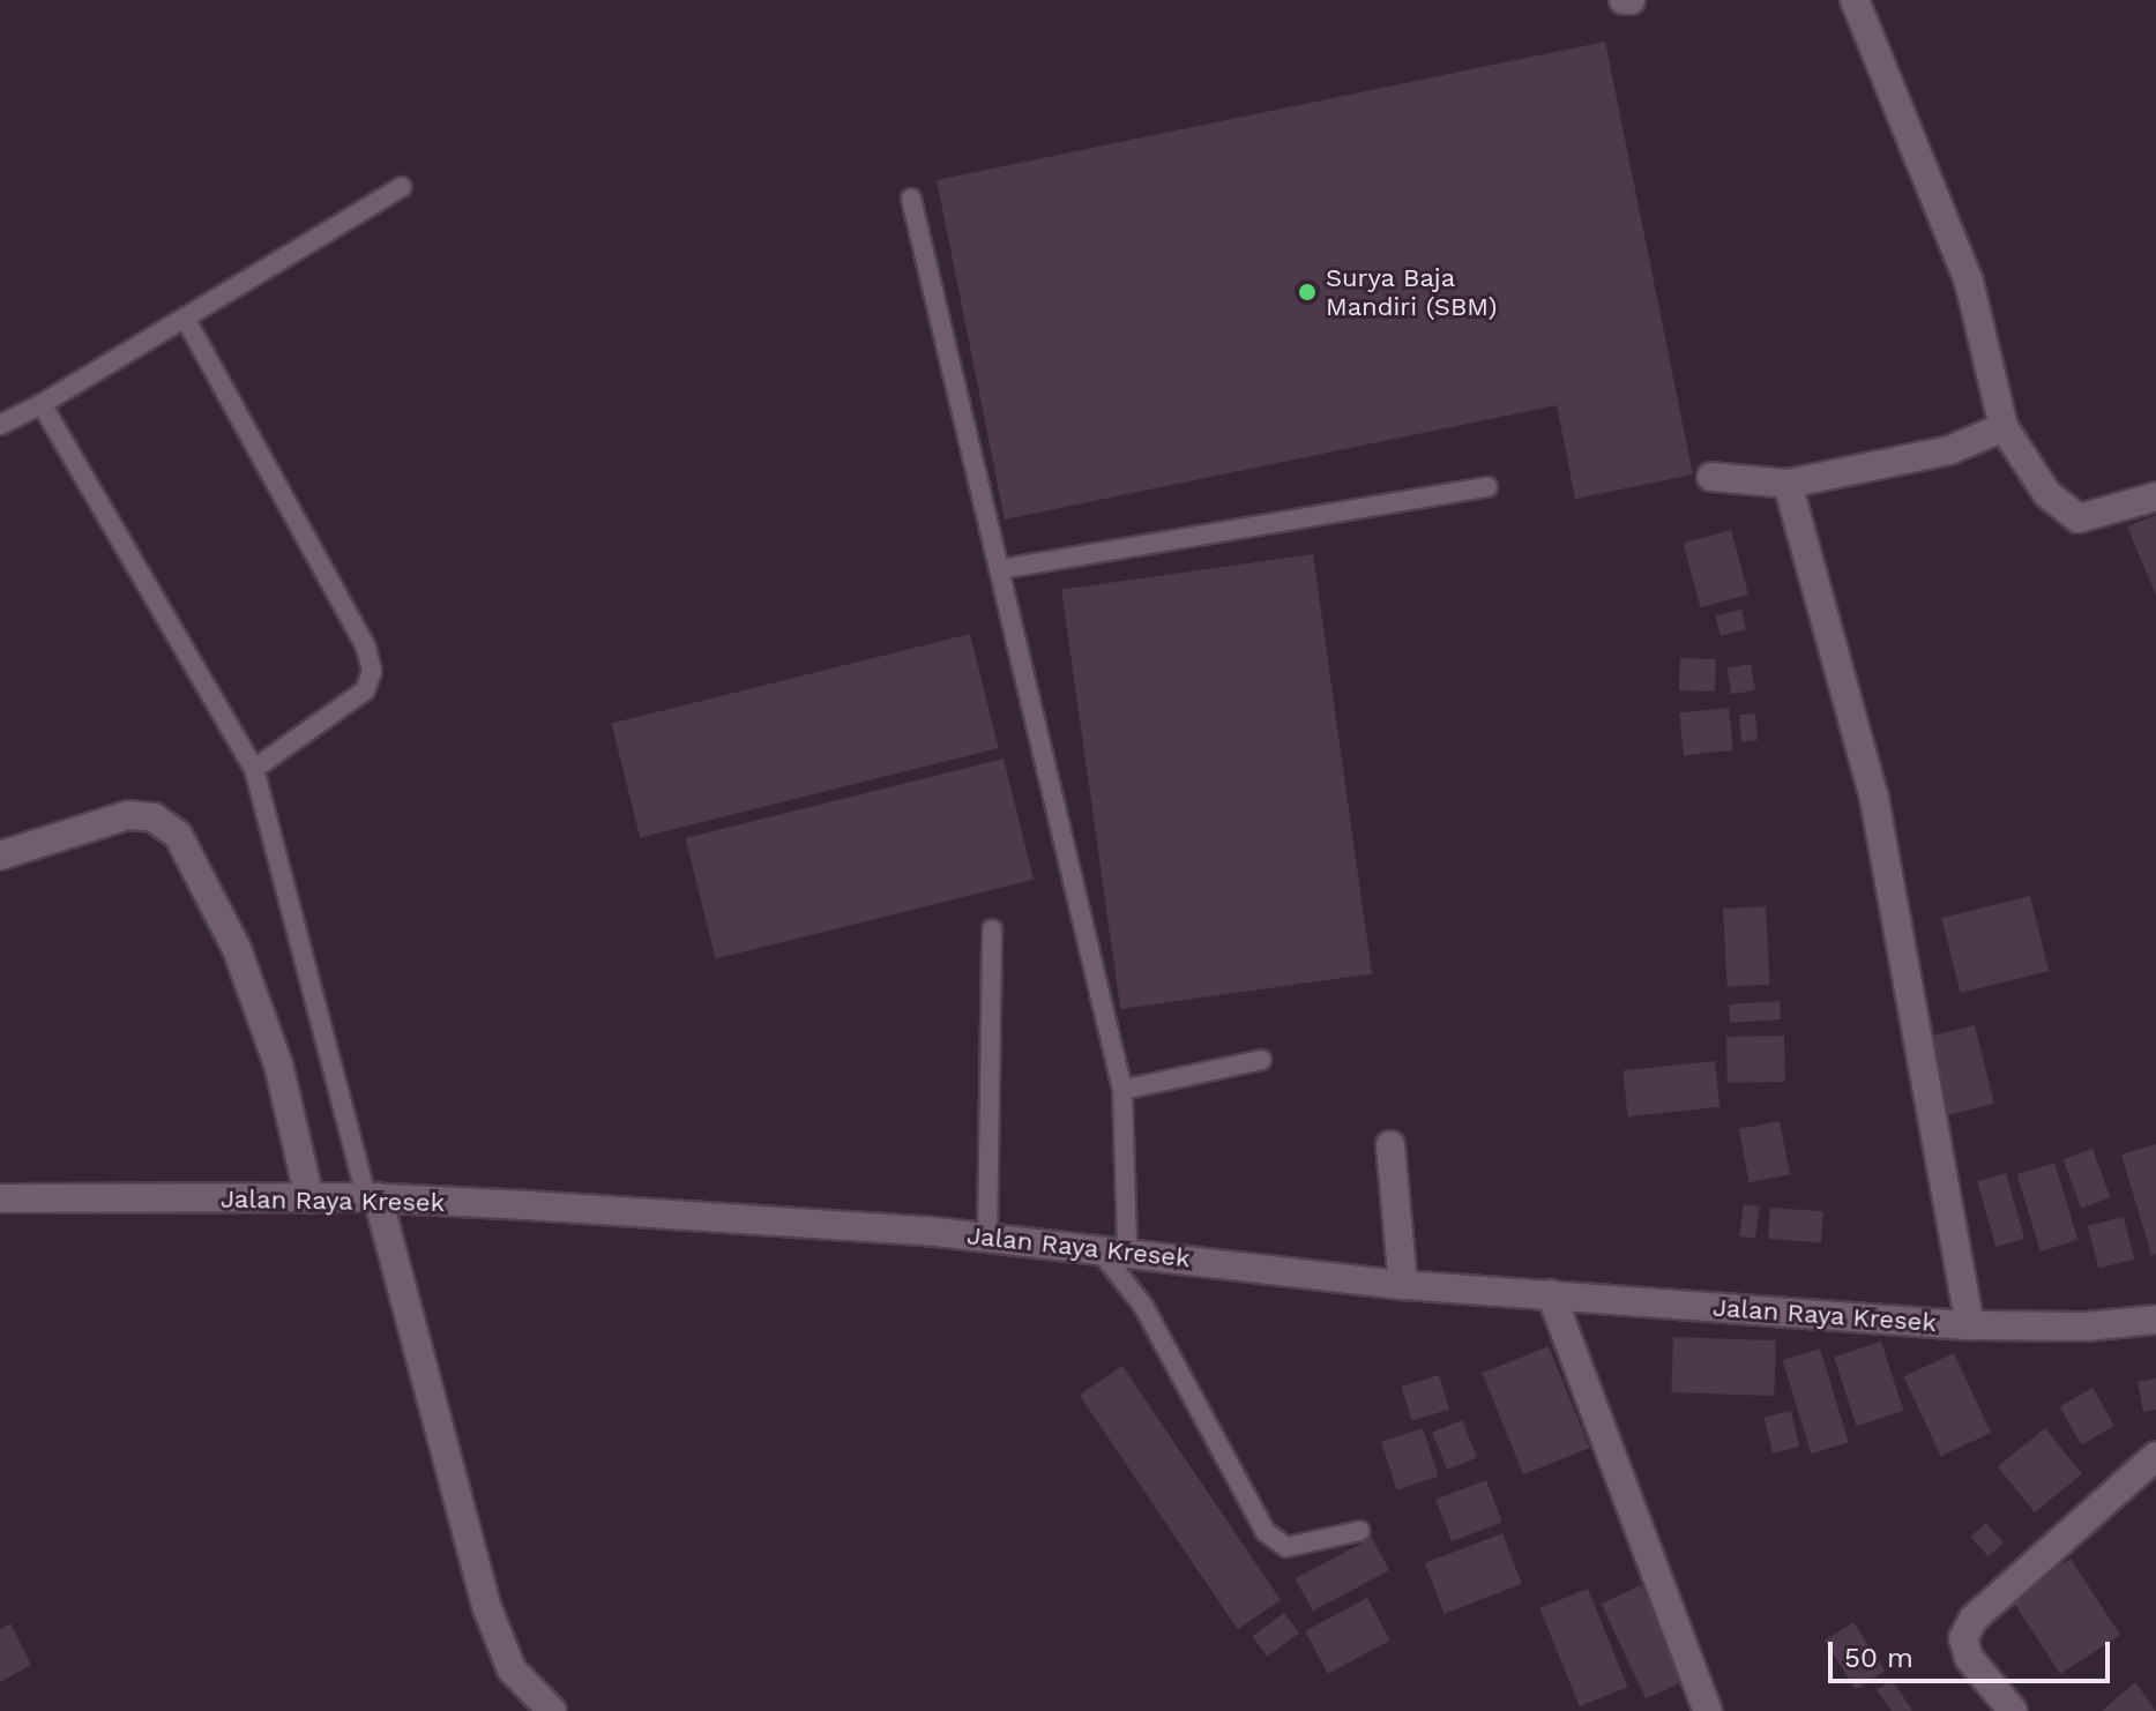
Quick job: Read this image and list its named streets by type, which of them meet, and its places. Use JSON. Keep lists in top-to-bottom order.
{
  "streets": {
    "street": ["Jalan Raya Kresek"]
  },
  "places": ["Surya Baja Mandiri (SBM)"],
  "scale_bar": "50 m"
}
